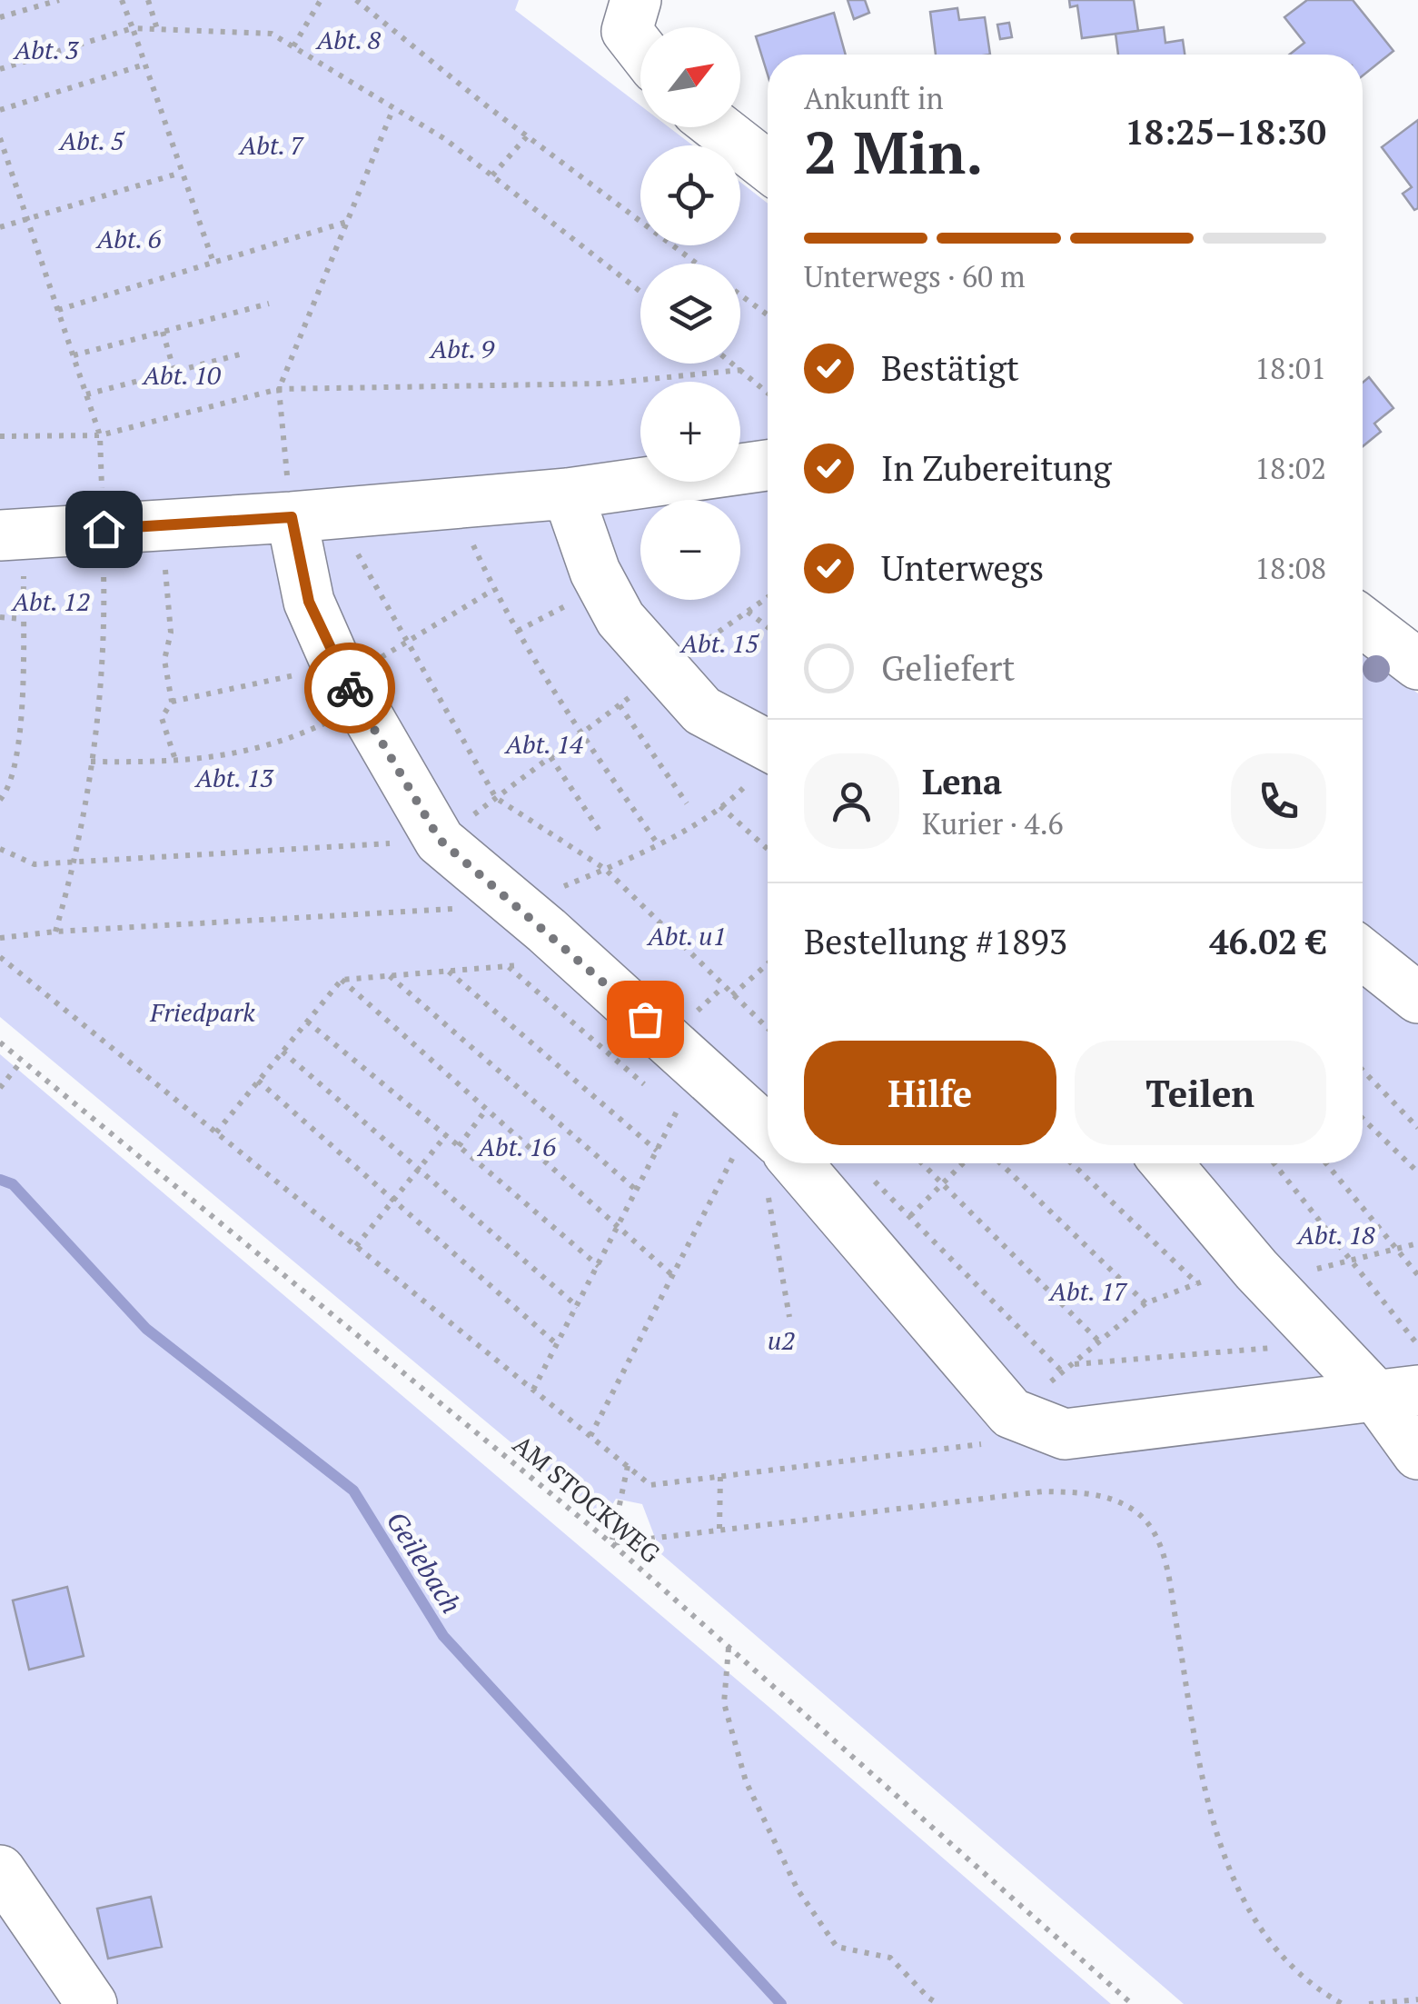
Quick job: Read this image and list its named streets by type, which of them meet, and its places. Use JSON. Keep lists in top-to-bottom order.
{
  "streets": {
    "path": ["AM STOCKWEG"]
  },
  "water": ["Geilebach"],
  "parks": [
    "Abt. 8",
    "Abt. 3",
    "Abt. 5",
    "Abt. 7",
    "Abt. 6",
    "Abt. 9",
    "Abt. 10",
    "Abt. 12",
    "Abt. 15",
    "Abt. 14",
    "Abt. 13",
    "Abt. u1",
    "Friedpark",
    "Abt. 16",
    "Abt. 18",
    "Abt. 17",
    "u2"
  ],
  "north": "top right",
  "page": {
    "map_buttons": ["+", "−"],
    "heading": ["2 Min.", "Ankunft in", "18:25–18:30"],
    "panel": [
      "Lena",
      "Kurier · 4.6",
      "Bestellung #1893",
      "46.02 €"
    ],
    "bar": "Unterwegs · 60 m",
    "list": [
      ["Bestätigt", "18:01"],
      ["In Zubereitung", "18:02"],
      ["Unterwegs", "18:08"],
      "Geliefert"
    ],
    "buttons": ["Hilfe", "Teilen"]
  }
}
